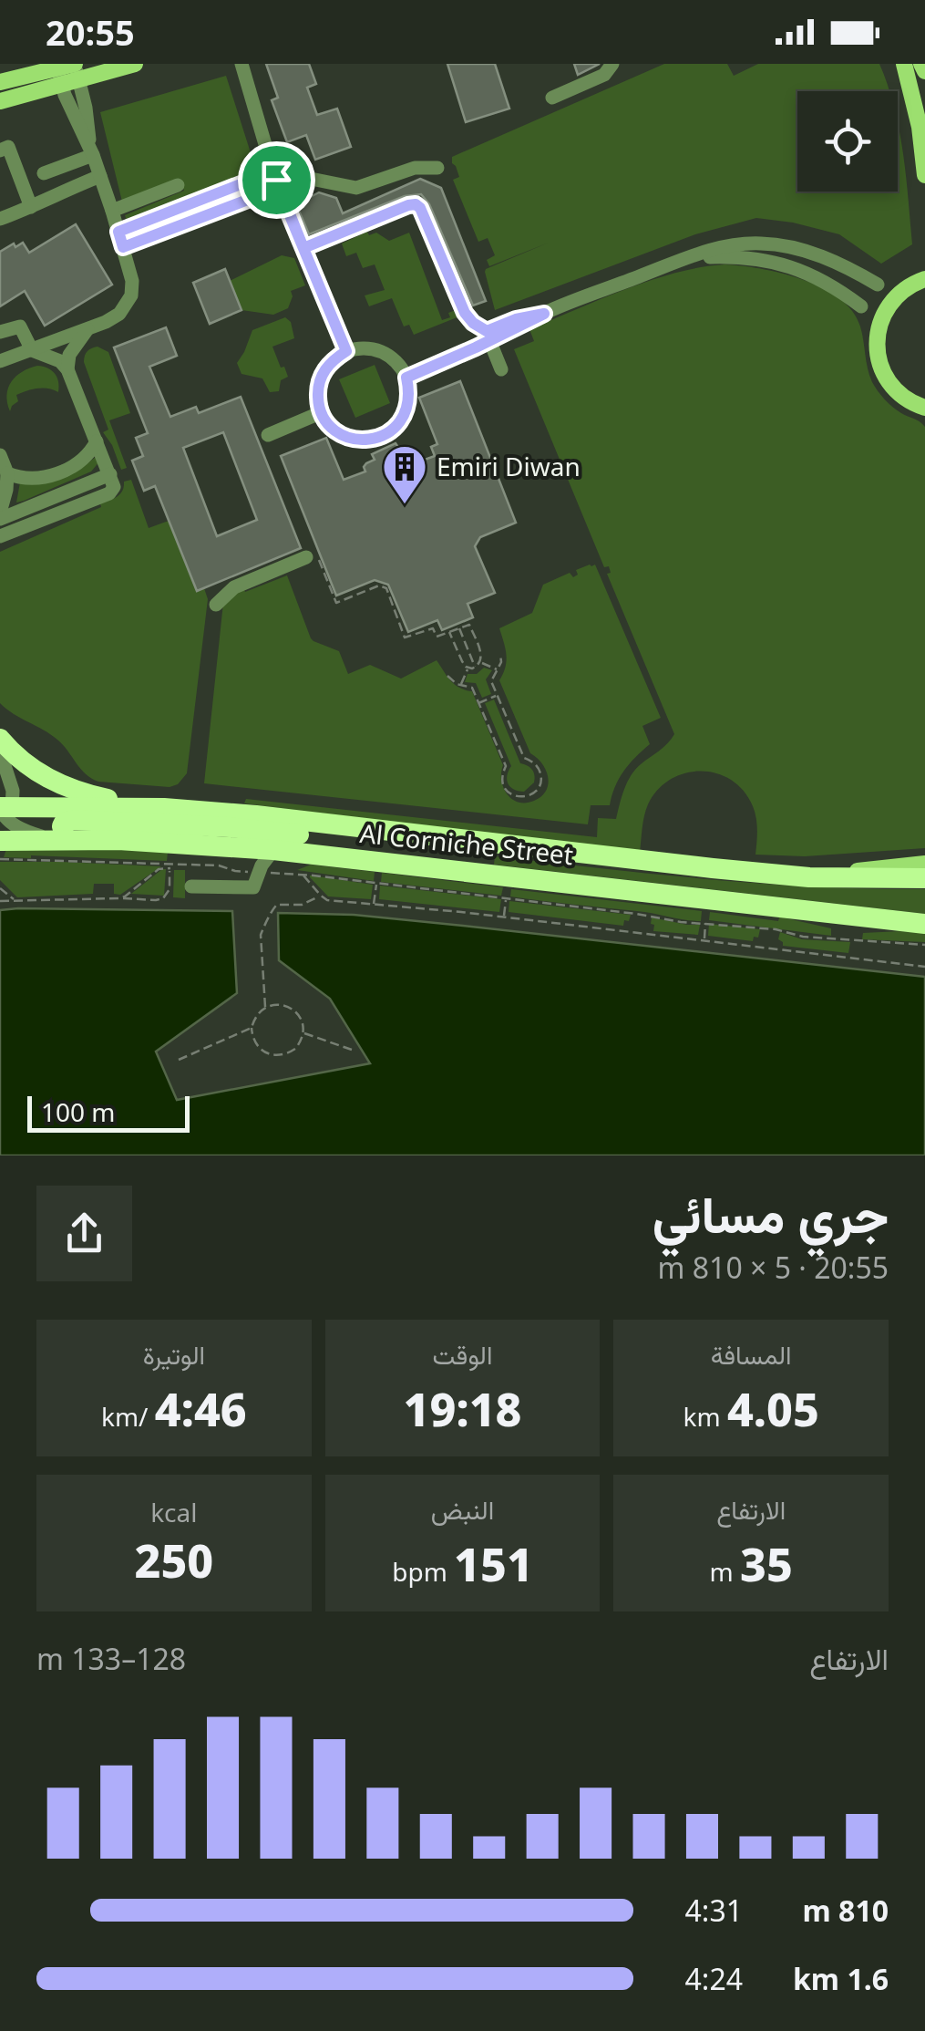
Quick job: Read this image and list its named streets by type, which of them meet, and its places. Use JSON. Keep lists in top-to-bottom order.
{
  "streets": {
    "highway": ["Al Corniche Street"]
  },
  "places": {
    "building": ["Emiri Diwan"]
  },
  "scale_bar": "100 m",
  "page": {
    "status": "20:55",
    "scale": "100 m",
    "heading": ["جري مسائي", "20:55 · 5 × 810 m"],
    "stats": [
      ["المسافة", "4.05 km"],
      ["الوقت", "19:18"],
      ["الوتيرة", "4:46 /km"],
      ["الارتفاع", "35 m"],
      ["النبض", "151 bpm"],
      ["kcal", "250"]
    ],
    "chart": ["الارتفاع", "128–133 m"],
    "list": [
      {
        "name": "810 m",
        "note": "4:31"
      },
      {
        "name": "1.6 km",
        "note": "4:24"
      }
    ]
  }
}
